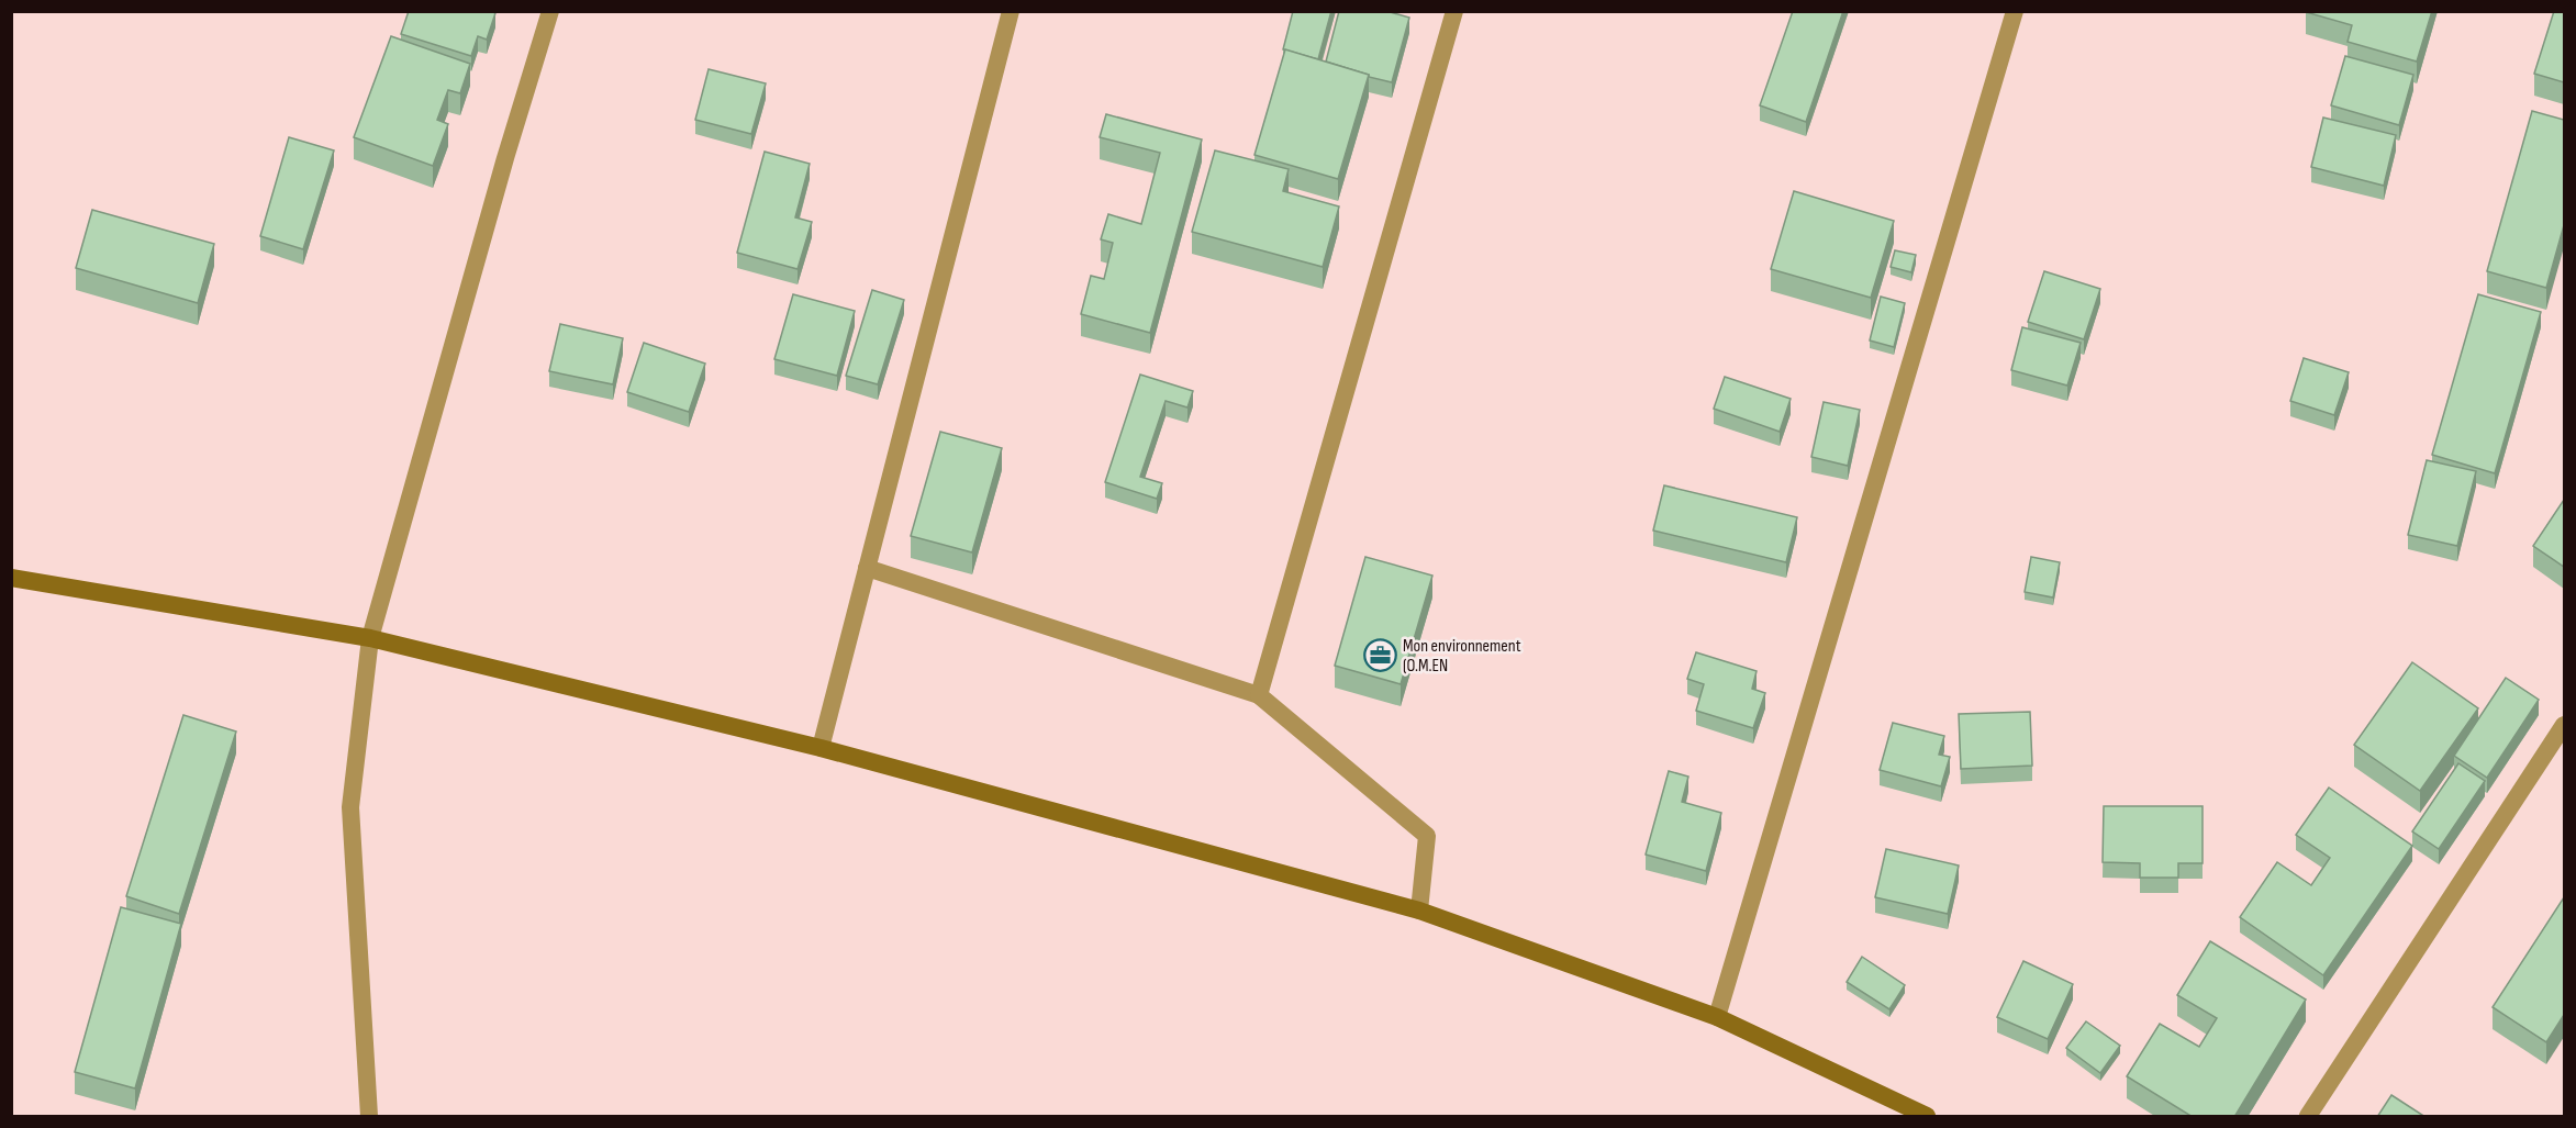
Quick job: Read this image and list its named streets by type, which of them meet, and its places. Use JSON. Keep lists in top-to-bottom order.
{
  "places": {
    "office": ["Mon environnement (O.M.EN"]
  }
}
